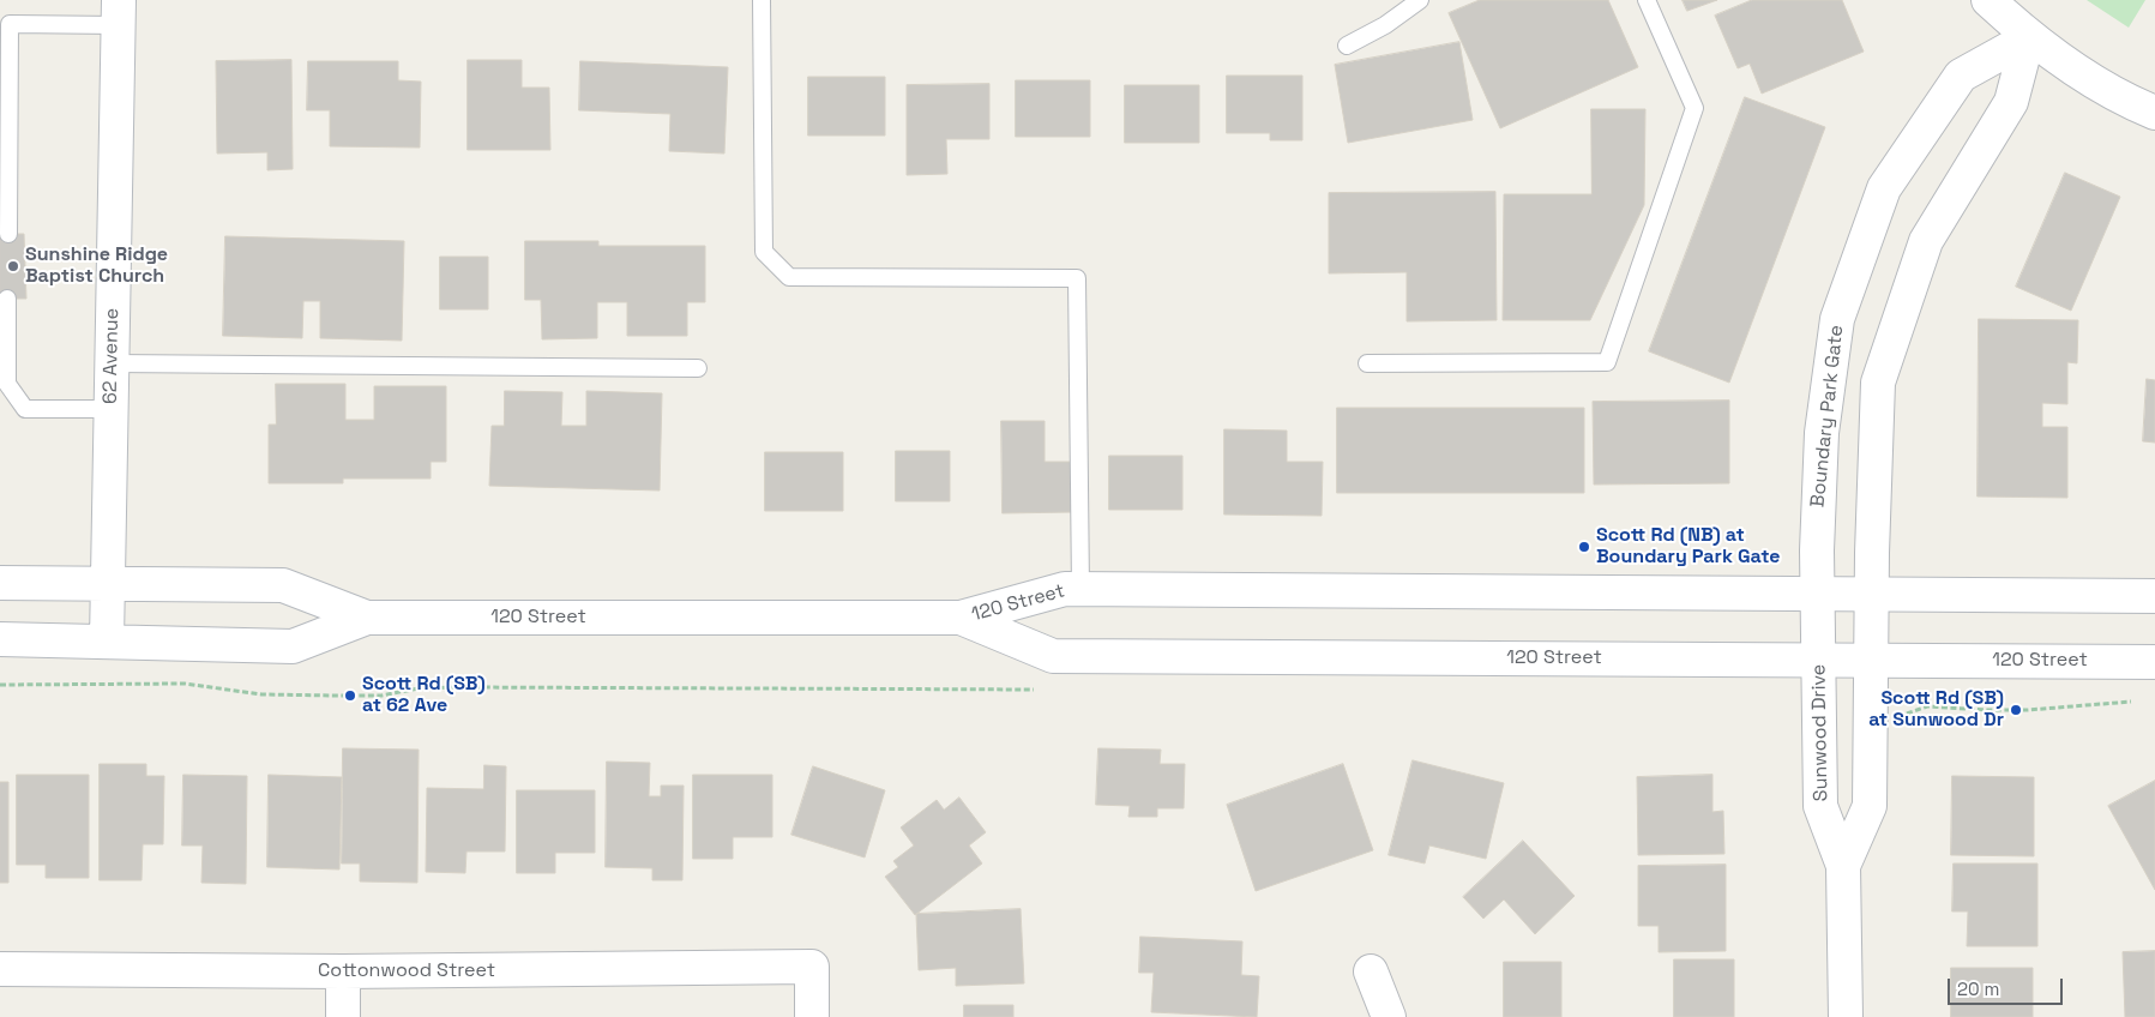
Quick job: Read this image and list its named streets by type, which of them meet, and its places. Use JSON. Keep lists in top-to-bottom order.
{
  "streets": {
    "street": [
      "62 Avenue",
      "Boundary Park Gate",
      "120 Street",
      "Sunwood Drive",
      "Cottonwood Street"
    ]
  },
  "crossings": [
    ["62 Avenue", "120 Street"],
    ["Boundary Park Gate", "120 Street"],
    ["Boundary Park Gate", "Sunwood Drive"],
    ["120 Street", "Sunwood Drive"]
  ],
  "places": [
    "Sunshine Ridge Baptist Church",
    "Scott Rd (NB) at Boundary Park Gate",
    "Scott Rd (SB) at 62 Ave",
    "Scott Rd (SB) at Sunwood Dr"
  ],
  "scale_bar": "20 m"
}
